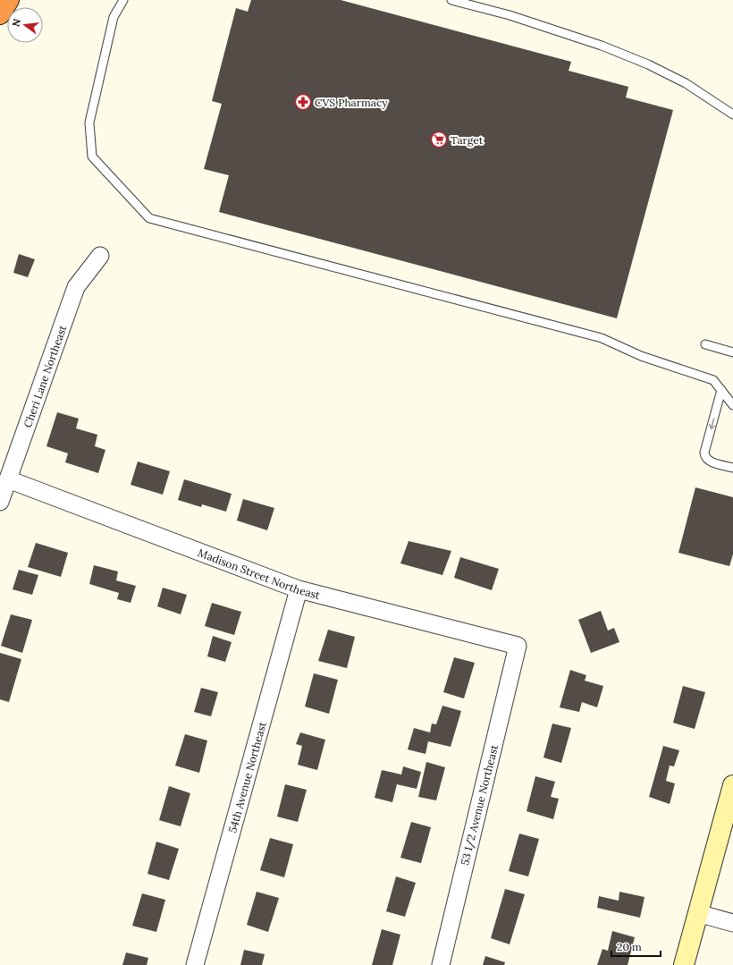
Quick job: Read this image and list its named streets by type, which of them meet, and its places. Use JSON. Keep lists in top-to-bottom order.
{
  "streets": {
    "street": [
      "Cheri Lane Northeast",
      "Madison Street Northeast",
      "54th Avenue Northeast",
      "53 1/2 Avenue Northeast"
    ]
  },
  "crossings": [
    ["Cheri Lane Northeast", "Madison Street Northeast"],
    ["Madison Street Northeast", "54th Avenue Northeast"],
    ["Madison Street Northeast", "53 1/2 Avenue Northeast"]
  ],
  "places": {
    "pharmacy": ["CVS Pharmacy"],
    "supermarket": ["Target"]
  },
  "scale_bar": "20 m",
  "north": "left"
}
